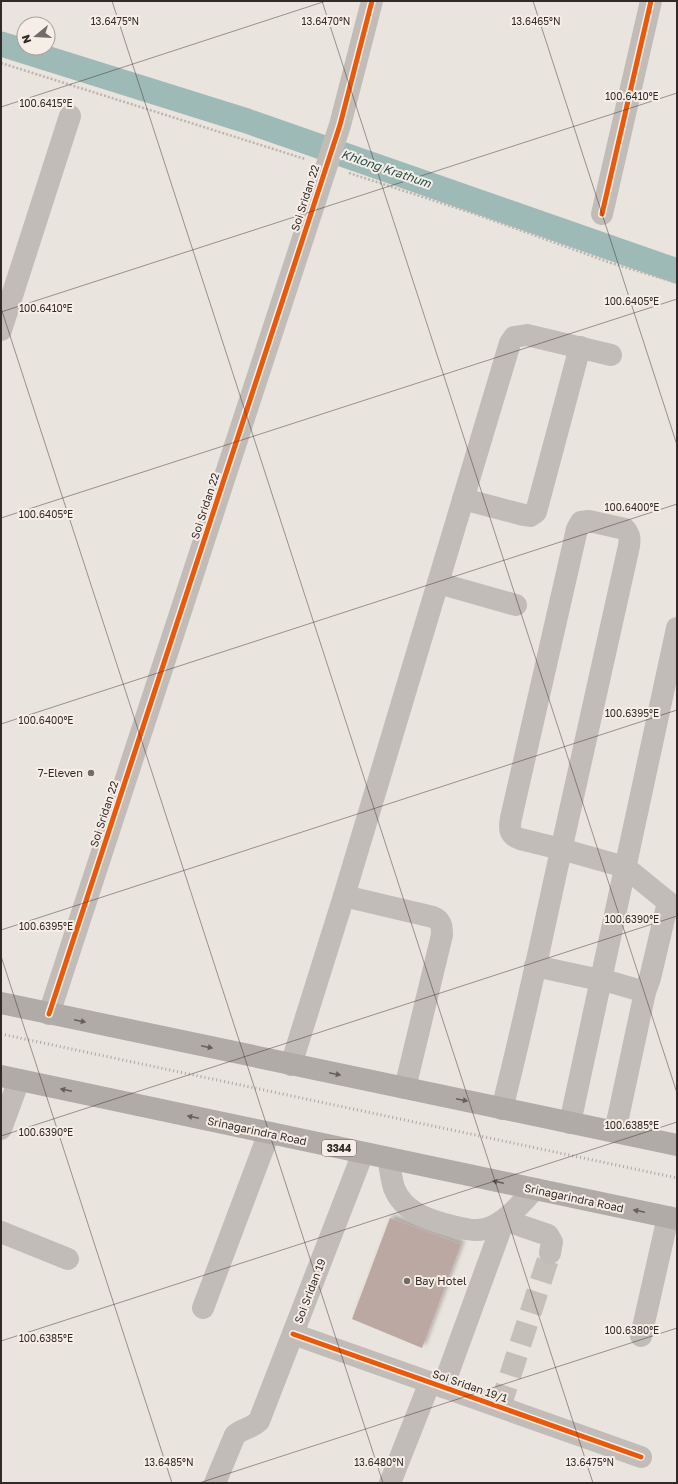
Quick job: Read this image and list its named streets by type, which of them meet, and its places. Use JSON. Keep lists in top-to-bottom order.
{
  "streets": {
    "main road": ["Srinagarindra Road", "3344"],
    "street": ["Soi Sridan 22", "Soi Sridan 19", "Soi Sridan 19/1"]
  },
  "crossings": [
    ["Srinagarindra Road", "Soi Sridan 19"],
    ["Soi Sridan 19", "Soi Sridan 19/1"]
  ],
  "water": ["Khlong Krathum"],
  "places": ["7-Eleven", "Bay Hotel"],
  "north": "left",
  "coordinates": [
    "13.6475°N",
    "13.6470°N",
    "13.6465°N",
    "100.6410°E",
    "100.6415°E",
    "100.6405°E",
    "100.6400°E",
    "100.6395°E",
    "100.6390°E",
    "100.6385°E",
    "100.6380°E",
    "13.6485°N",
    "13.6480°N"
  ]
}
